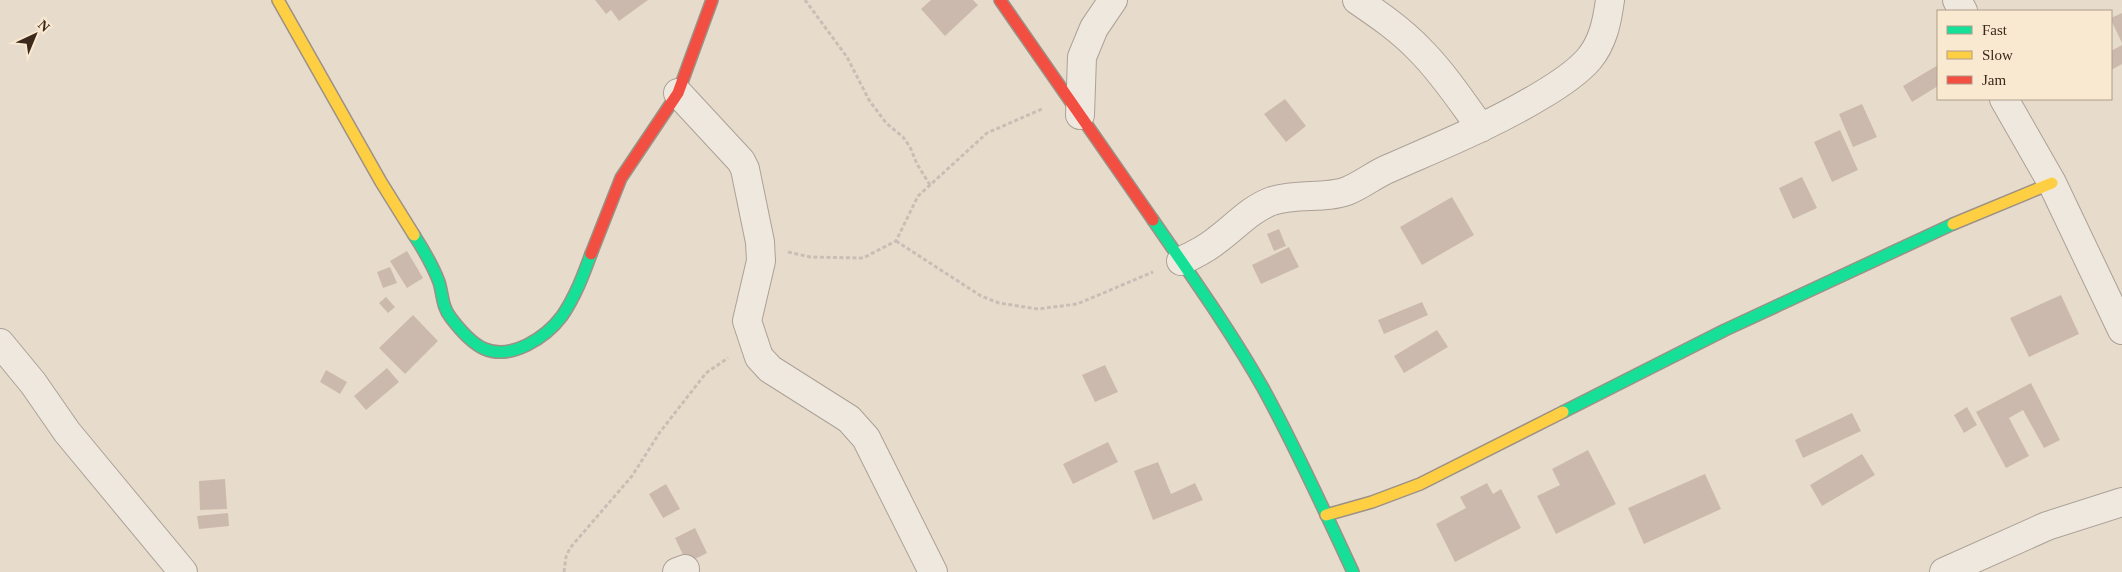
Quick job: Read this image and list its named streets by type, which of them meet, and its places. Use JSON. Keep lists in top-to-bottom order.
{
  "legend": ["Fast", "Slow", "Jam"],
  "north": "top right"
}
